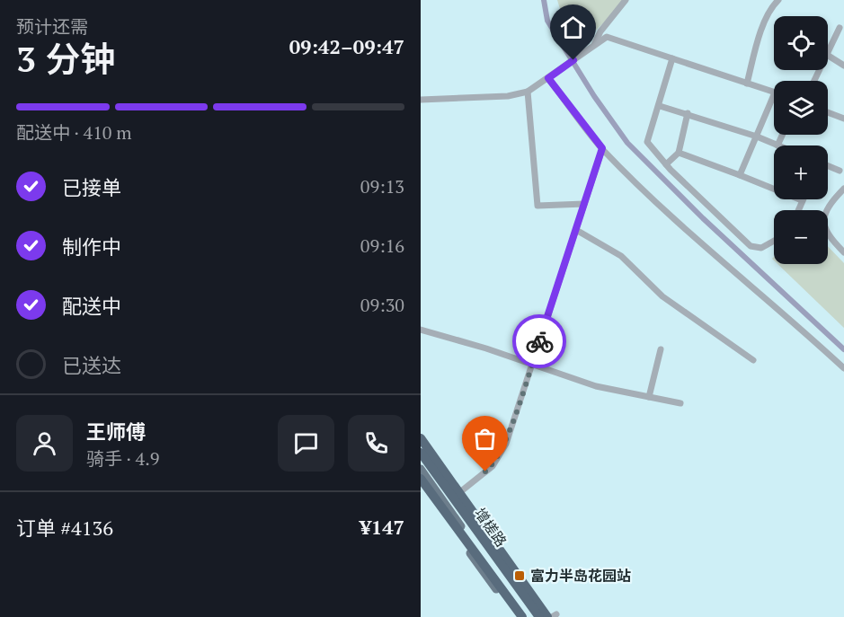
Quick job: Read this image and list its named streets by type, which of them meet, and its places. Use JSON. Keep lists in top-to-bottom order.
{
  "streets": {
    "highway": ["增槎路"]
  },
  "places": {
    "transit": ["富力半岛花园站"]
  },
  "page": {
    "heading": ["3 分钟", "预计还需", "09:42–09:47"],
    "panel": [
      "王师傅",
      "骑手 · 4.9",
      "订单 #4136",
      "¥147"
    ],
    "map_buttons": ["+", "−"],
    "bar": "配送中 · 410 m",
    "list": [
      ["已接单", "09:13"],
      ["制作中", "09:16"],
      ["配送中", "09:30"],
      "已送达"
    ]
  }
}
